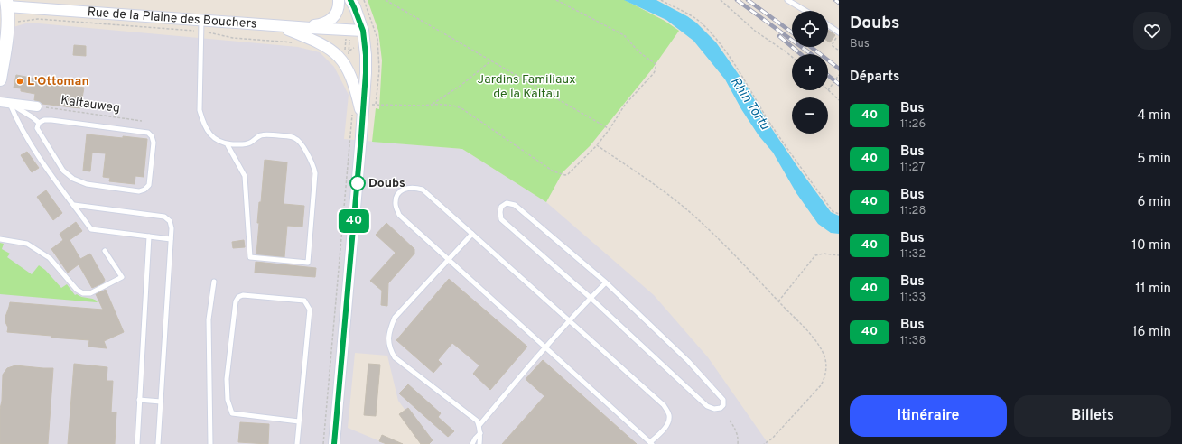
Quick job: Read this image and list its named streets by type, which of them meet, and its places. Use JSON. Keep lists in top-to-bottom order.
{
  "streets": {
    "street": ["Rue de la Plaine des Bouchers"],
    "path": ["Kaltauweg"]
  },
  "water": ["Rhin Tortu"],
  "parks": ["Jardins Familiaux de la Kaltau"],
  "places": ["L'Ottoman", "Doubs"],
  "lines": ["bus line 40"],
  "page": {
    "on_map": "40",
    "heading": [
      ["Doubs", "Bus"],
      "Départs"
    ],
    "map_buttons": ["+", "−"],
    "list": [
      {
        "mark": "40",
        "name": "Bus",
        "note": "11:26",
        "value": "4 min"
      },
      {
        "mark": "40",
        "name": "Bus",
        "note": "11:27",
        "value": "5 min"
      },
      {
        "mark": "40",
        "name": "Bus",
        "note": "11:28",
        "value": "6 min"
      },
      {
        "mark": "40",
        "name": "Bus",
        "note": "11:32",
        "value": "10 min"
      },
      {
        "mark": "40",
        "name": "Bus",
        "note": "11:33",
        "value": "11 min"
      },
      {
        "mark": "40",
        "name": "Bus",
        "note": "11:38",
        "value": "16 min"
      }
    ],
    "buttons": ["Itinéraire", "Billets"]
  }
}
